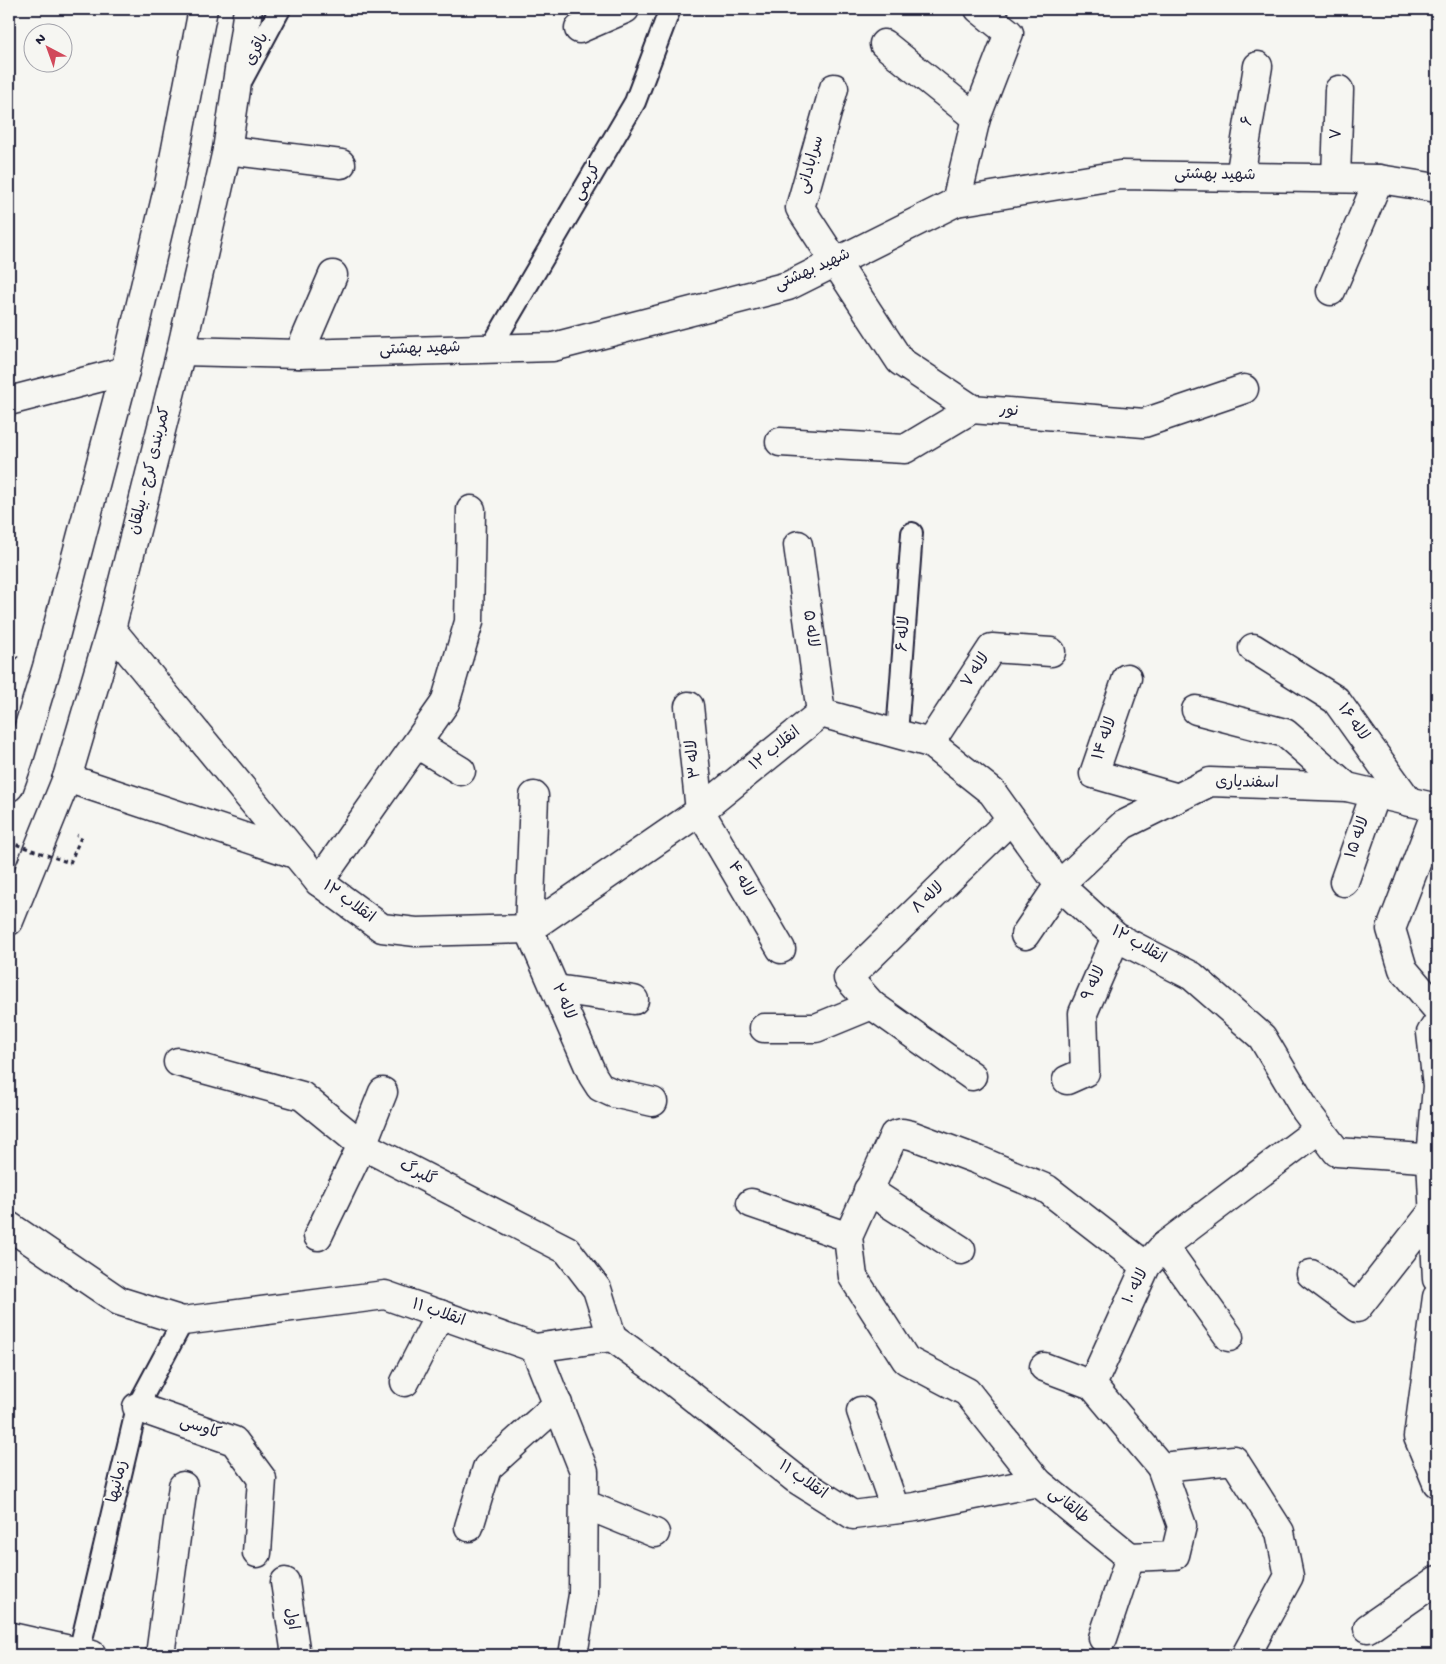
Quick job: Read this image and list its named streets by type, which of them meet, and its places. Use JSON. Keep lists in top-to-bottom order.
{
  "streets": {
    "main road": [
      "۶",
      "۷",
      "سرابادانی",
      "شهید بهشتی",
      "نور",
      "کمربندی کرج - بیلقان",
      "لاله ۵",
      "لاله ۷",
      "لاله ۱۶",
      "لاله ۱۴",
      "انقلاب ۱۲",
      "لاله ۳",
      "اسفندیاری",
      "لاله ۱۵",
      "لاله ۴",
      "لاله ۸",
      "لاله ۹",
      "لاله ۲",
      "گلبرگ",
      "لاله ۱۰",
      "انقلاب ۱۱",
      "کاوسی",
      "طالقانی",
      "اول"
    ],
    "lane": [
      "باقری",
      "کریمی",
      "لاله ۶",
      "زمانیها"
    ]
  },
  "crossings": [
    ["باقری", "کمربندی کرج - بیلقان"],
    ["۶", "شهید بهشتی"],
    ["۷", "شهید بهشتی"],
    ["سرابادانی", "شهید بهشتی"],
    ["سرابادانی", "نور"],
    ["شهید بهشتی", "کریمی"],
    ["شهید بهشتی", "نور"],
    ["شهید بهشتی", "کمربندی کرج - بیلقان"],
    ["کمربندی کرج - بیلقان", "انقلاب ۱۲"],
    ["لاله ۵", "انقلاب ۱۲"],
    ["لاله ۶", "انقلاب ۱۲"],
    ["لاله ۷", "انقلاب ۱۲"],
    ["لاله ۱۶", "اسفندیاری"],
    ["لاله ۱۴", "اسفندیاری"],
    ["انقلاب ۱۲", "لاله ۳"],
    ["انقلاب ۱۲", "اسفندیاری"],
    ["انقلاب ۱۲", "لاله ۴"],
    ["انقلاب ۱۲", "لاله ۸"],
    ["انقلاب ۱۲", "لاله ۹"],
    ["انقلاب ۱۲", "لاله ۲"],
    ["انقلاب ۱۲", "لاله ۱۰"],
    ["لاله ۳", "لاله ۴"],
    ["اسفندیاری", "لاله ۱۵"],
    ["گلبرگ", "انقلاب ۱۱"],
    ["انقلاب ۱۱", "زمانیها"],
    ["انقلاب ۱۱", "طالقانی"],
    ["کاوسی", "زمانیها"]
  ],
  "north": "top left"
}
